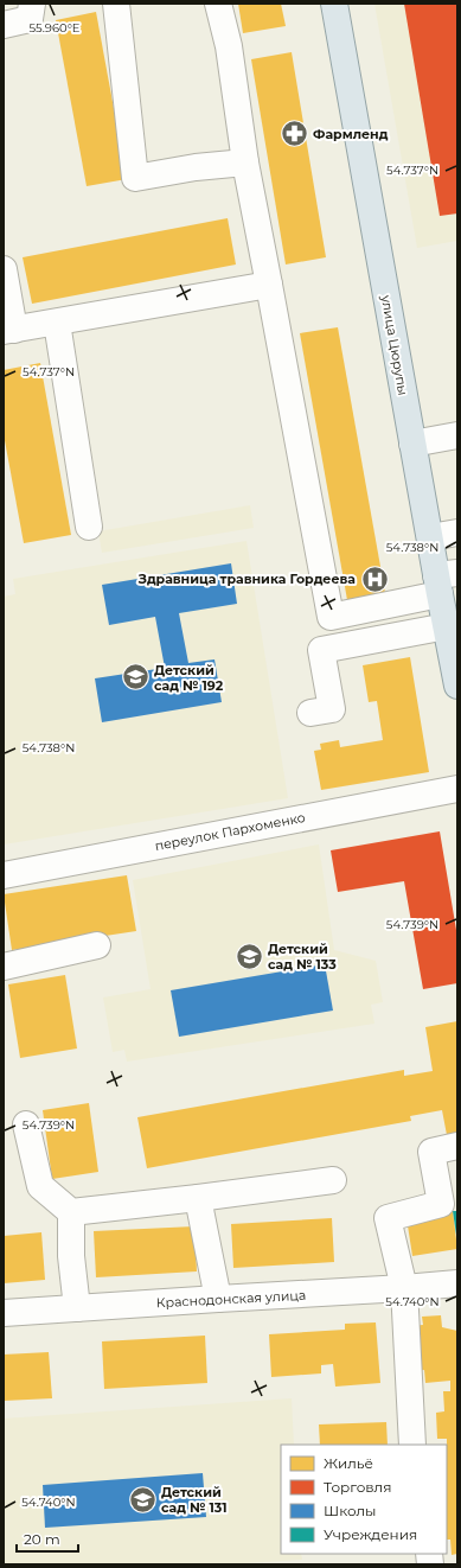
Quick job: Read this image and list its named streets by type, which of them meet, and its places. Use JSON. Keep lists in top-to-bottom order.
{
  "streets": {
    "main road": ["улица Цюрупы"],
    "street": ["переулок Пархоменко", "Краснодонская улица"]
  },
  "places": {
    "pharmacy": ["Фармленд"],
    "hospital": ["Здравница травника Гордеева"],
    "school or university": ["Детский сад № 192", "Детский сад № 133", "Детский сад № 131"]
  },
  "legend": [
    "Жильё",
    "Торговля",
    "Школы",
    "Учреждения"
  ],
  "scale_bar": "20 m",
  "coordinates": [
    "55.960°E",
    "54.737°N",
    "54.738°N",
    "54.739°N",
    "54.740°N"
  ]
}
